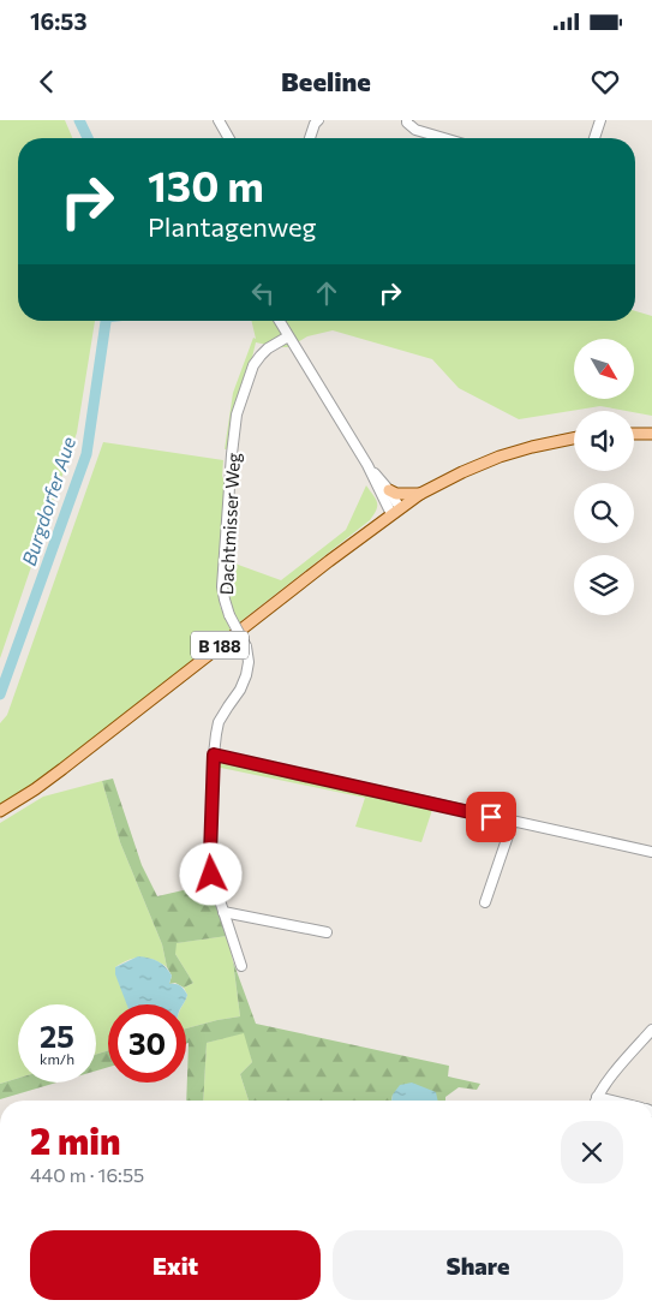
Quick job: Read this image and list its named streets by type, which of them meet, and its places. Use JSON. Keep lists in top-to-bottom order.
{
  "streets": {
    "main road": ["B 188"],
    "street": ["Dachtmisser Weg"]
  },
  "water": ["Burgdorfer Aue"],
  "north": "bottom right",
  "page": {
    "status": "16:53",
    "header": "Beeline",
    "turn": ["130 m", "Plantagenweg"],
    "speed": "25 km/h",
    "limit": "30",
    "heading": ["2 min", "440 m · 16:55"],
    "buttons": ["Exit", "Share"]
  }
}
